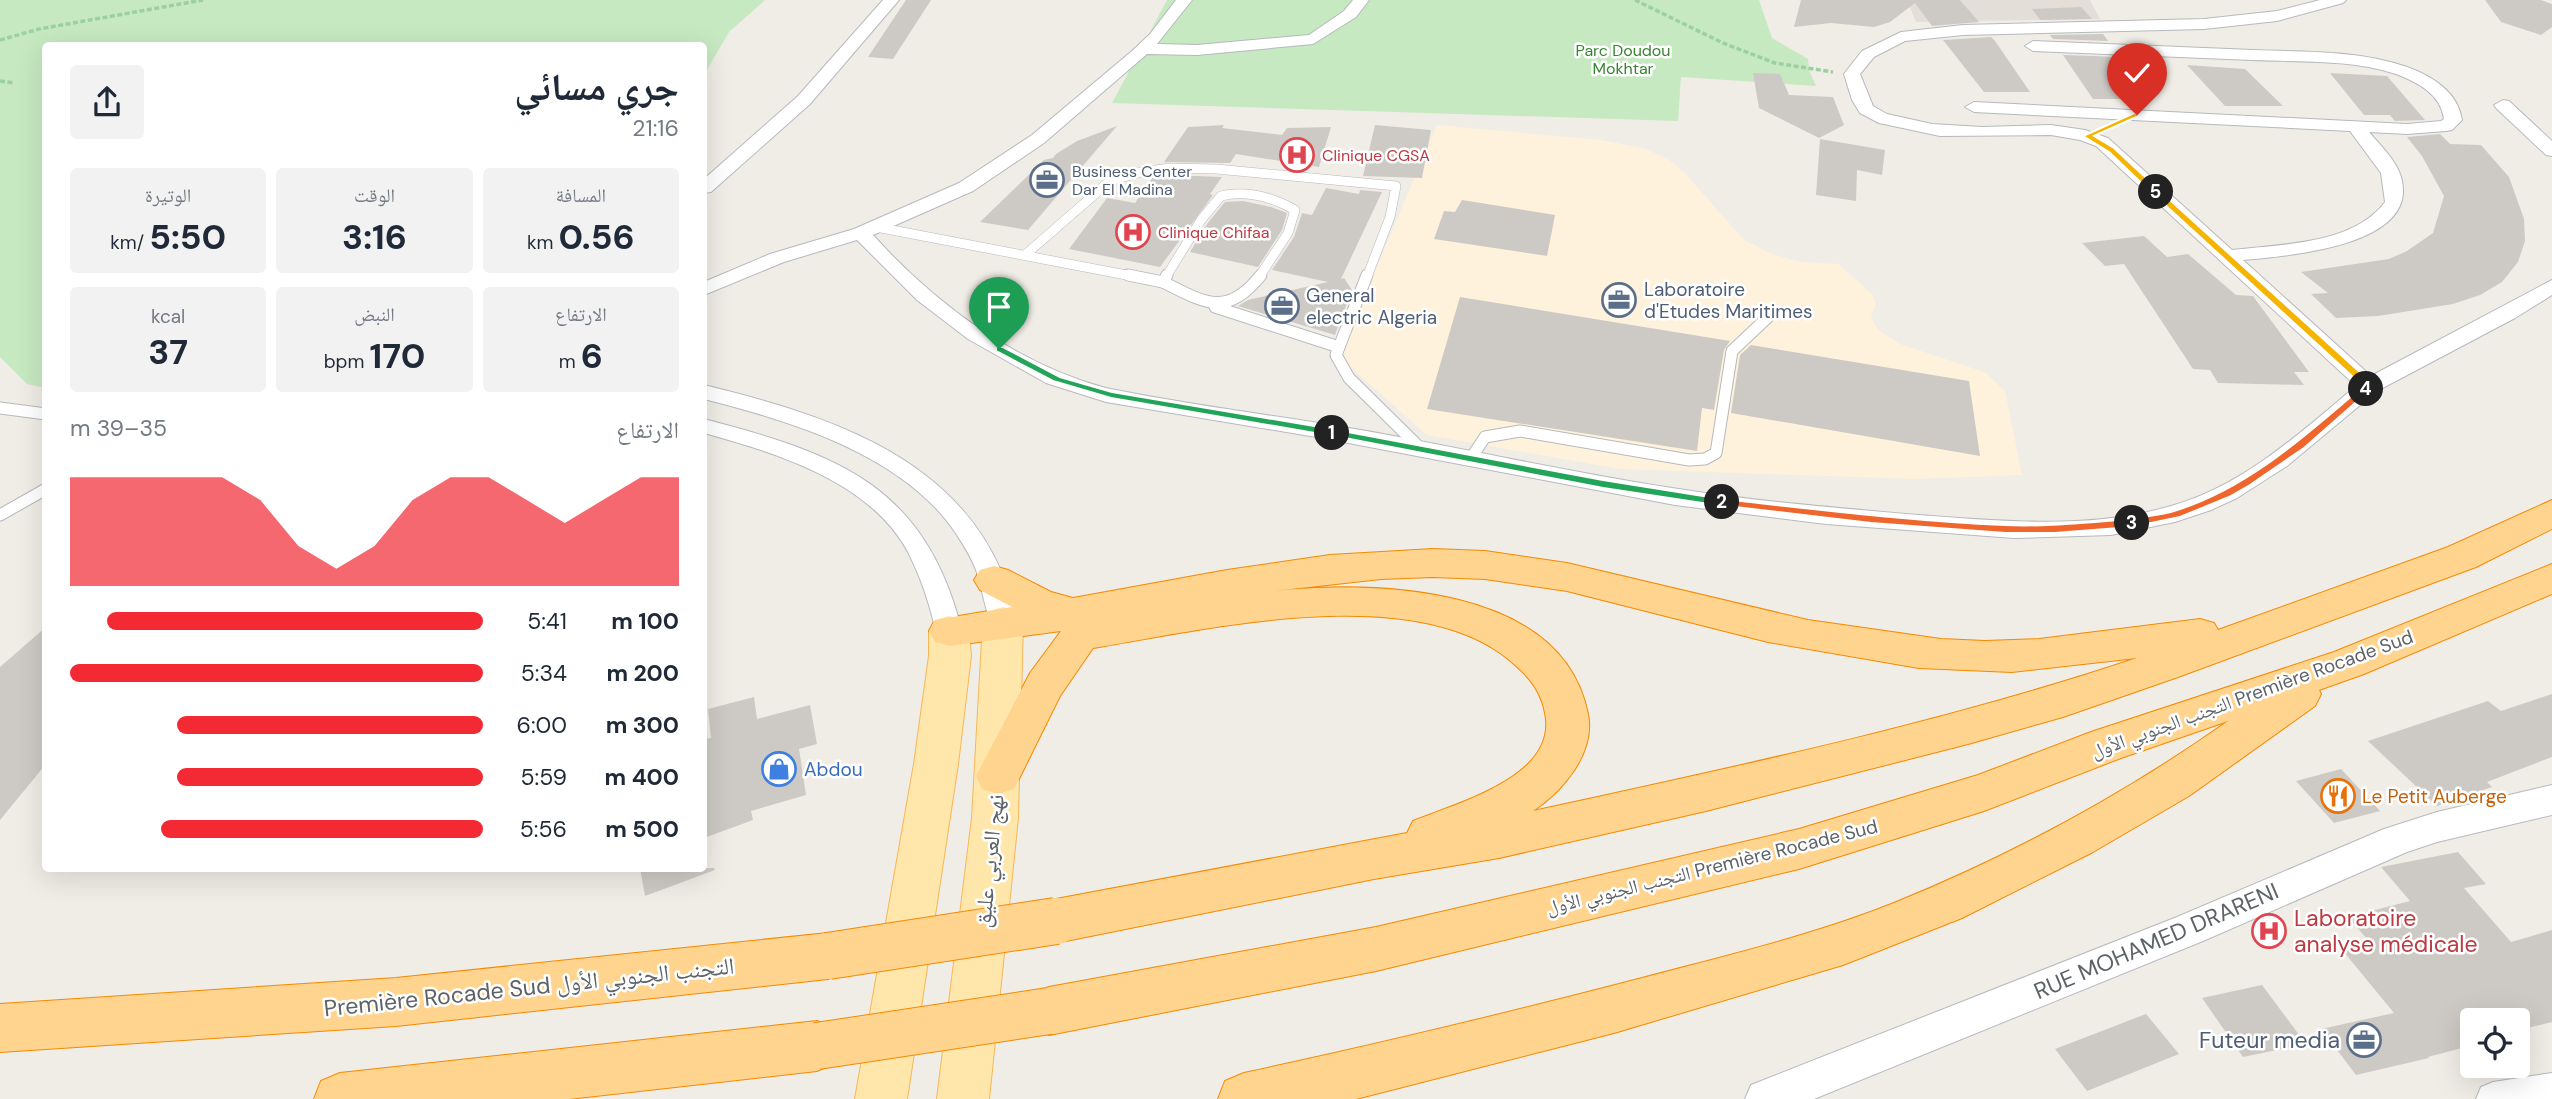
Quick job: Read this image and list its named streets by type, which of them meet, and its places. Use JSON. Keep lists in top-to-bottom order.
{
  "streets": {
    "highway": ["التجنب الجنوبي الأول Première Rocade Sud", "Première Rocade Sud التجنب الجنوبي الأول"],
    "main road": ["نهج العربي عليق"],
    "street": ["RUE MOHAMED DRARENI"]
  },
  "parks": ["Parc Doudou Mokhtar"],
  "places": {
    "hospital": ["Clinique CGSA", "Clinique Chifaa", "Laboratoire analyse médicale"],
    "office": [
      "Business Center Dar El Madina",
      "Laboratoire d'Etudes Maritimes",
      "General electric Algeria",
      "Futeur media"
    ],
    "shop": ["Abdou"],
    "restaurant": ["Le Petit Auberge"]
  },
  "page": {
    "heading": ["جري مسائي", "21:16"],
    "stats": [
      ["المسافة", "0.56 km"],
      ["الوقت", "3:16"],
      ["الوتيرة", "5:50 /km"],
      ["الارتفاع", "6 m"],
      ["النبض", "170 bpm"],
      ["kcal", "37"]
    ],
    "pins": [
      "5",
      "4",
      "1",
      "2",
      "3"
    ],
    "chart": ["الارتفاع", "35–39 m"],
    "list": [
      {
        "name": "100 m",
        "note": "5:41"
      },
      {
        "name": "200 m",
        "note": "5:34"
      },
      {
        "name": "300 m",
        "note": "6:00"
      },
      {
        "name": "400 m",
        "note": "5:59"
      },
      {
        "name": "500 m",
        "note": "5:56"
      }
    ]
  }
}
